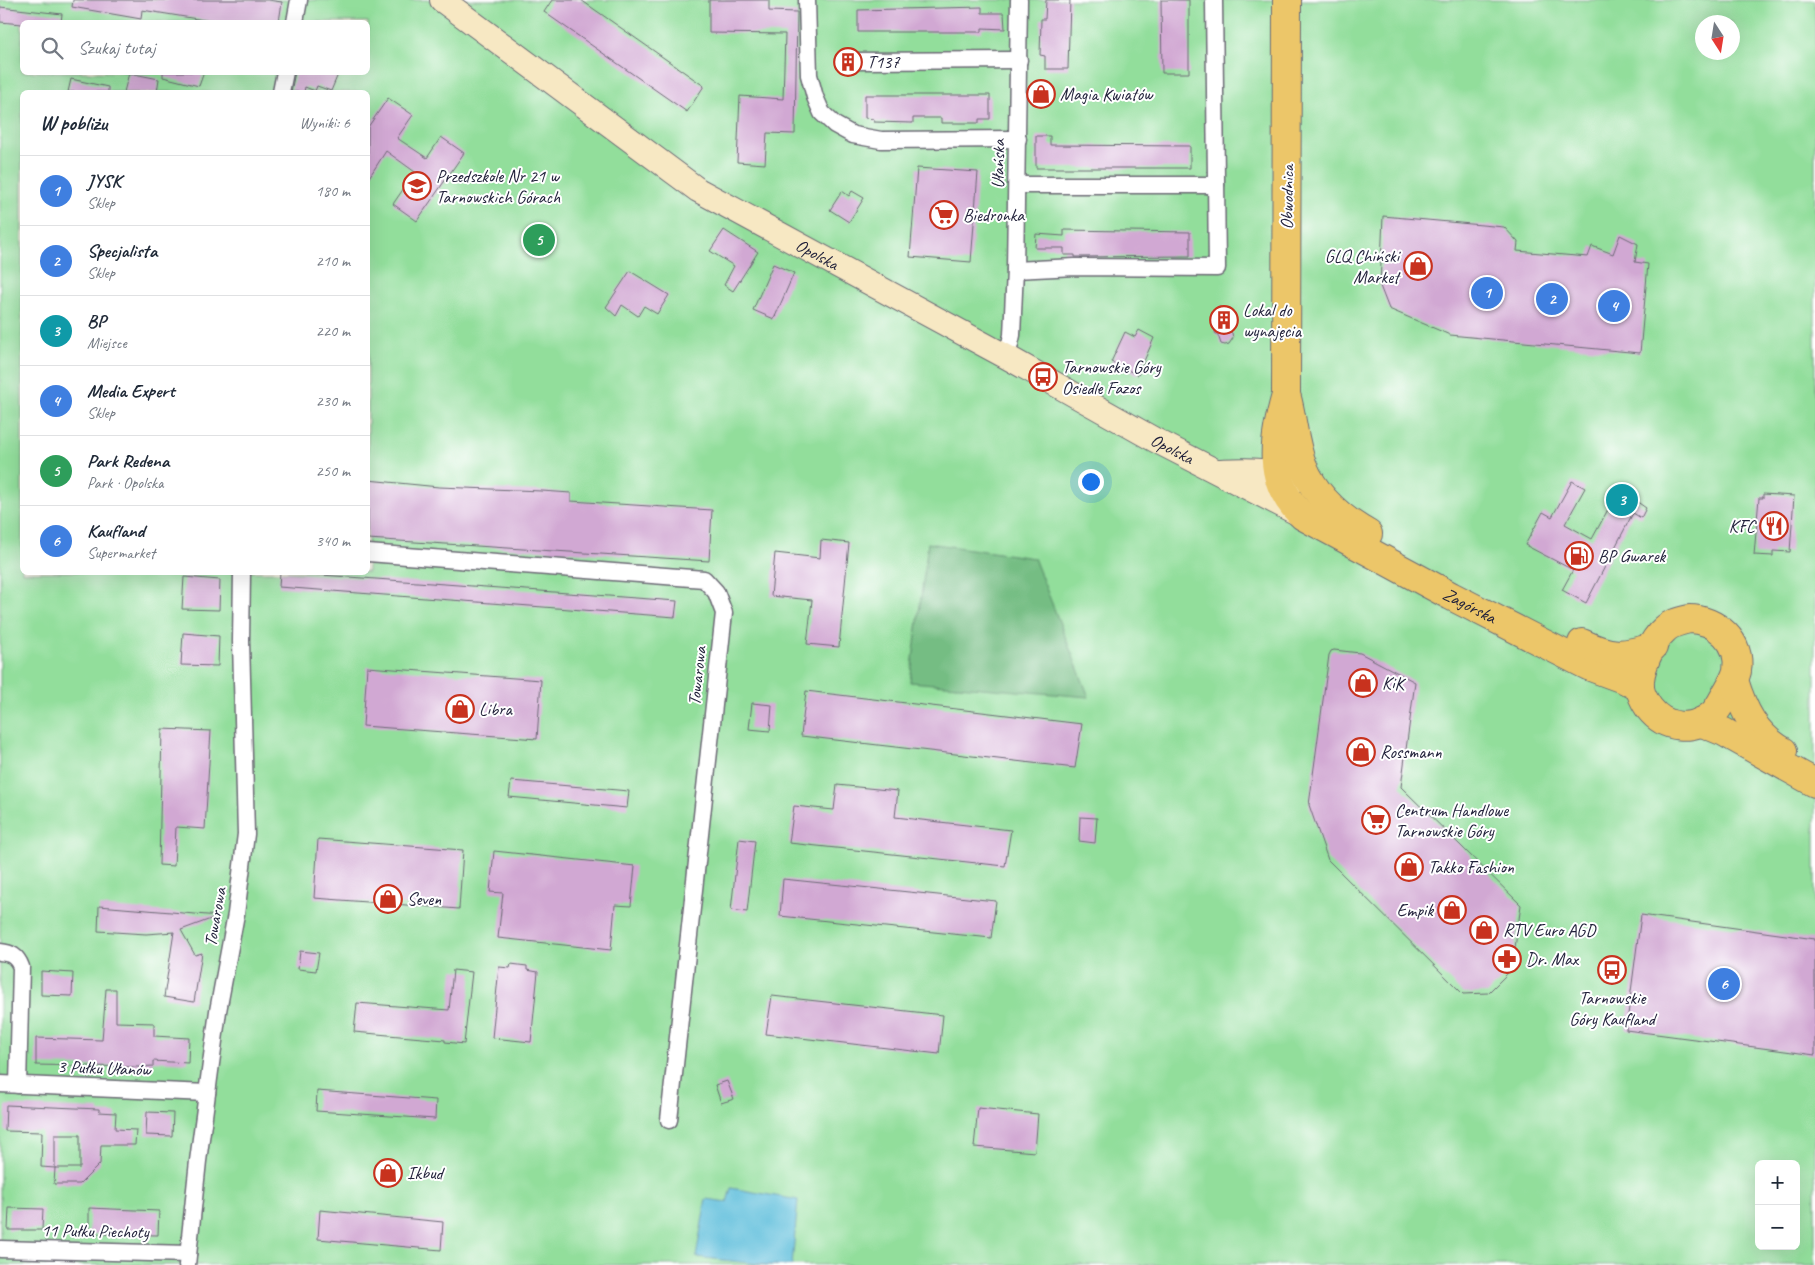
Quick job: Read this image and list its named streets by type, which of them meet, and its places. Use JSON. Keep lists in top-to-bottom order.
{
  "streets": {
    "highway": ["Obwodnica", "Zagórska"],
    "street": [
      "Ułańska",
      "Opolska",
      "Towarowa",
      "3 Pułku Ułanów",
      "11 Pułku Piechoty"
    ]
  },
  "crossings": [
    ["Ułańska", "Opolska"],
    ["Obwodnica", "Opolska"],
    ["Obwodnica", "Zagórska"],
    ["Opolska", "Zagórska"],
    ["Towarowa", "3 Pułku Ułanów"],
    ["Towarowa", "11 Pułku Piechoty"]
  ],
  "places": {
    "building": ["T137", "Lokal do wynajęcia"],
    "shop": [
      "Magia Kwiatów",
      "GLQ Chiński Market",
      "KiK",
      "Libra",
      "Rossmann",
      "Takko Fashion",
      "Seven",
      "Empik",
      "RTV Euro AGD",
      "Ikbud"
    ],
    "school or university": ["Przedszkole Nr 21 w Tarnowskich Górach"],
    "supermarket": ["Biedronka", "Centrum Handlowe Tarnowskie Góry"],
    "bus stop": ["Tarnowskie Góry Osiedle Fazos", "Tarnowskie Góry Kaufland"],
    "restaurant": ["KFC"],
    "fuel station": ["BP Gwarek"],
    "pharmacy": ["Dr. Max"]
  },
  "north": "bottom",
  "page": {
    "search": "Szukaj tutaj",
    "heading": ["W pobliżu", "Wyniki: 6"],
    "list": [
      {
        "mark": "1",
        "name": "JYSK",
        "note": "Sklep",
        "value": "180 m"
      },
      {
        "mark": "2",
        "name": "Specjalista",
        "note": "Sklep",
        "value": "210 m"
      },
      {
        "mark": "3",
        "name": "BP",
        "note": "Miejsce",
        "value": "220 m"
      },
      {
        "mark": "4",
        "name": "Media Expert",
        "note": "Sklep",
        "value": "230 m"
      },
      {
        "mark": "5",
        "name": "Park Redena",
        "note": "Park · Opolska",
        "value": "250 m"
      },
      {
        "mark": "6",
        "name": "Kaufland",
        "note": "Supermarket",
        "value": "340 m"
      }
    ],
    "pins": [
      "5",
      "1",
      "2",
      "4",
      "3",
      "6"
    ],
    "map_buttons": ["+", "−"]
  }
}
